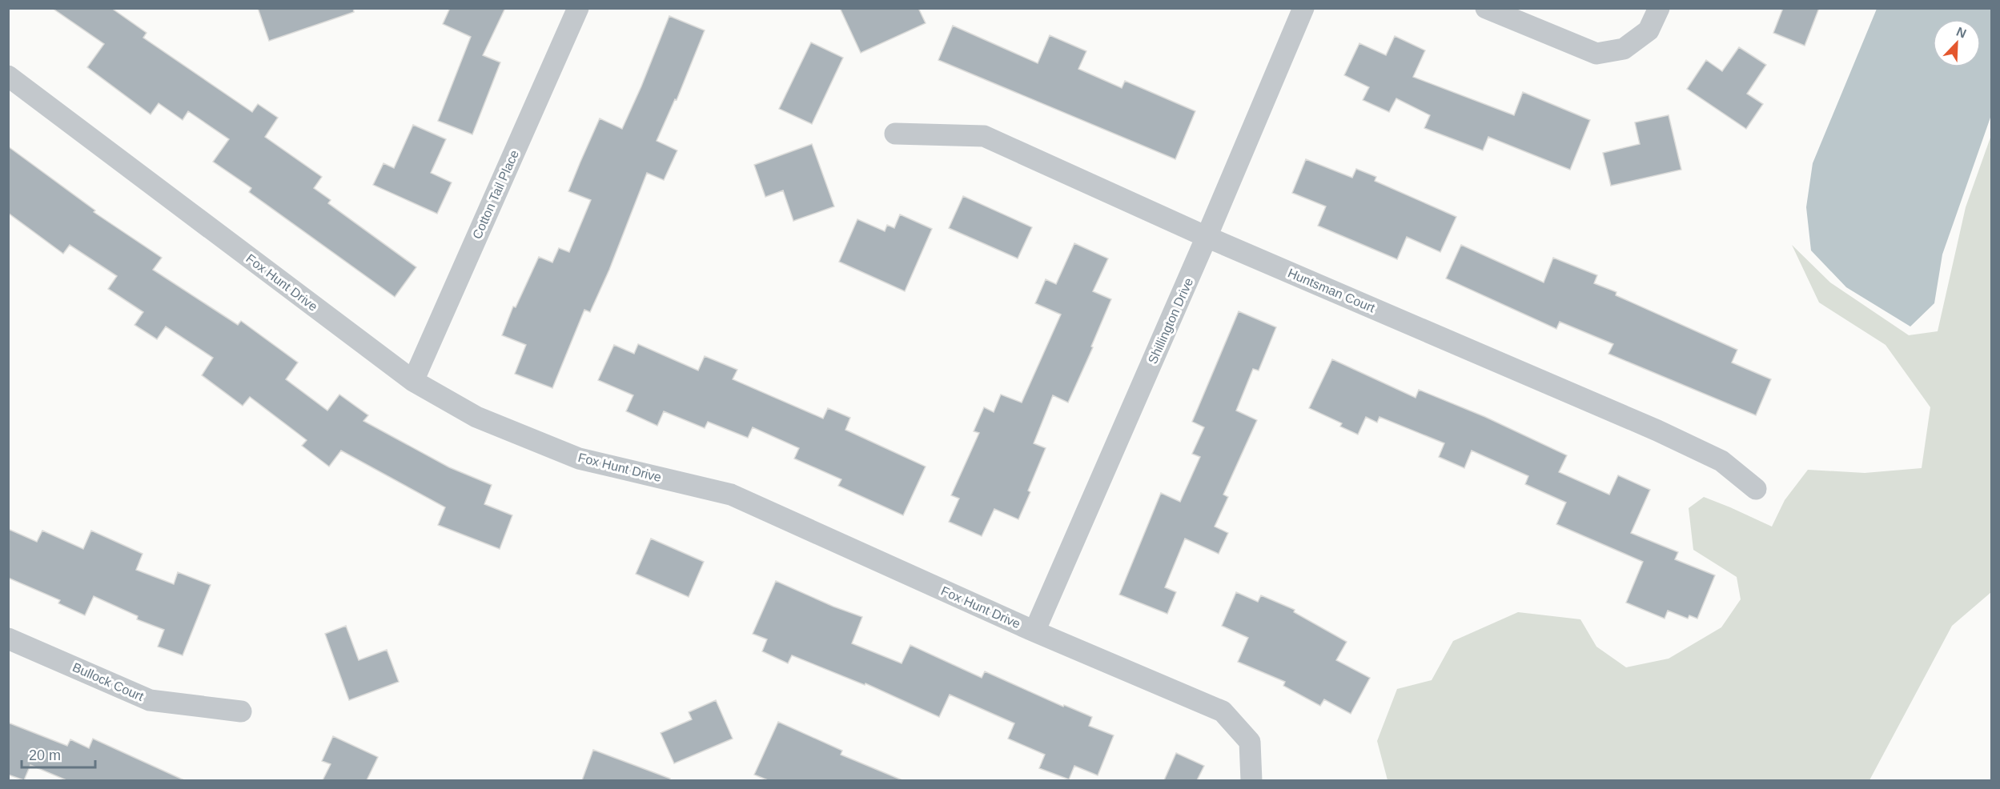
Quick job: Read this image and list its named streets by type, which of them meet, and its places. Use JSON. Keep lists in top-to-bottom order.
{
  "streets": {
    "street": [
      "Cotton Tail Place",
      "Fox Hunt Drive",
      "Huntsman Court",
      "Shillington Drive",
      "Bullock Court"
    ]
  },
  "crossings": [
    ["Cotton Tail Place", "Fox Hunt Drive"],
    ["Fox Hunt Drive", "Shillington Drive"],
    ["Huntsman Court", "Shillington Drive"]
  ],
  "scale_bar": "20 m",
  "north": "top right"
}
